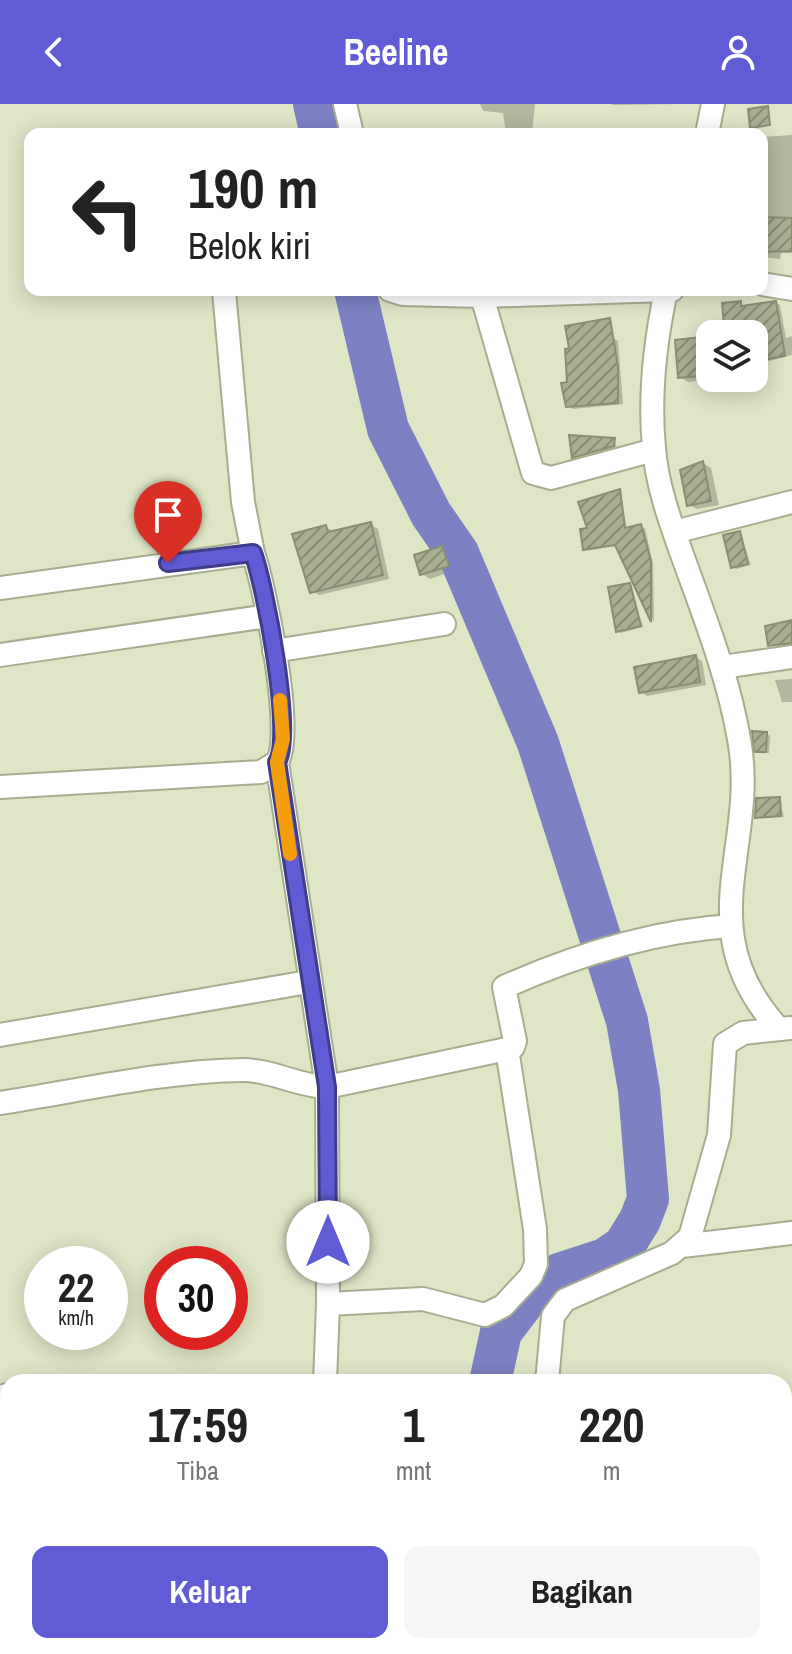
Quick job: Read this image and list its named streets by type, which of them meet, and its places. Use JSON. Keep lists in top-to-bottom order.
{
  "page": {
    "header": "Beeline",
    "turn": ["190 m", "Belok kiri"],
    "speed": "22 km/h",
    "limit": "30",
    "eta": [
      "17:59",
      "Tiba",
      "1",
      "mnt",
      "220",
      "m"
    ],
    "buttons": ["Keluar", "Bagikan"]
  }
}
